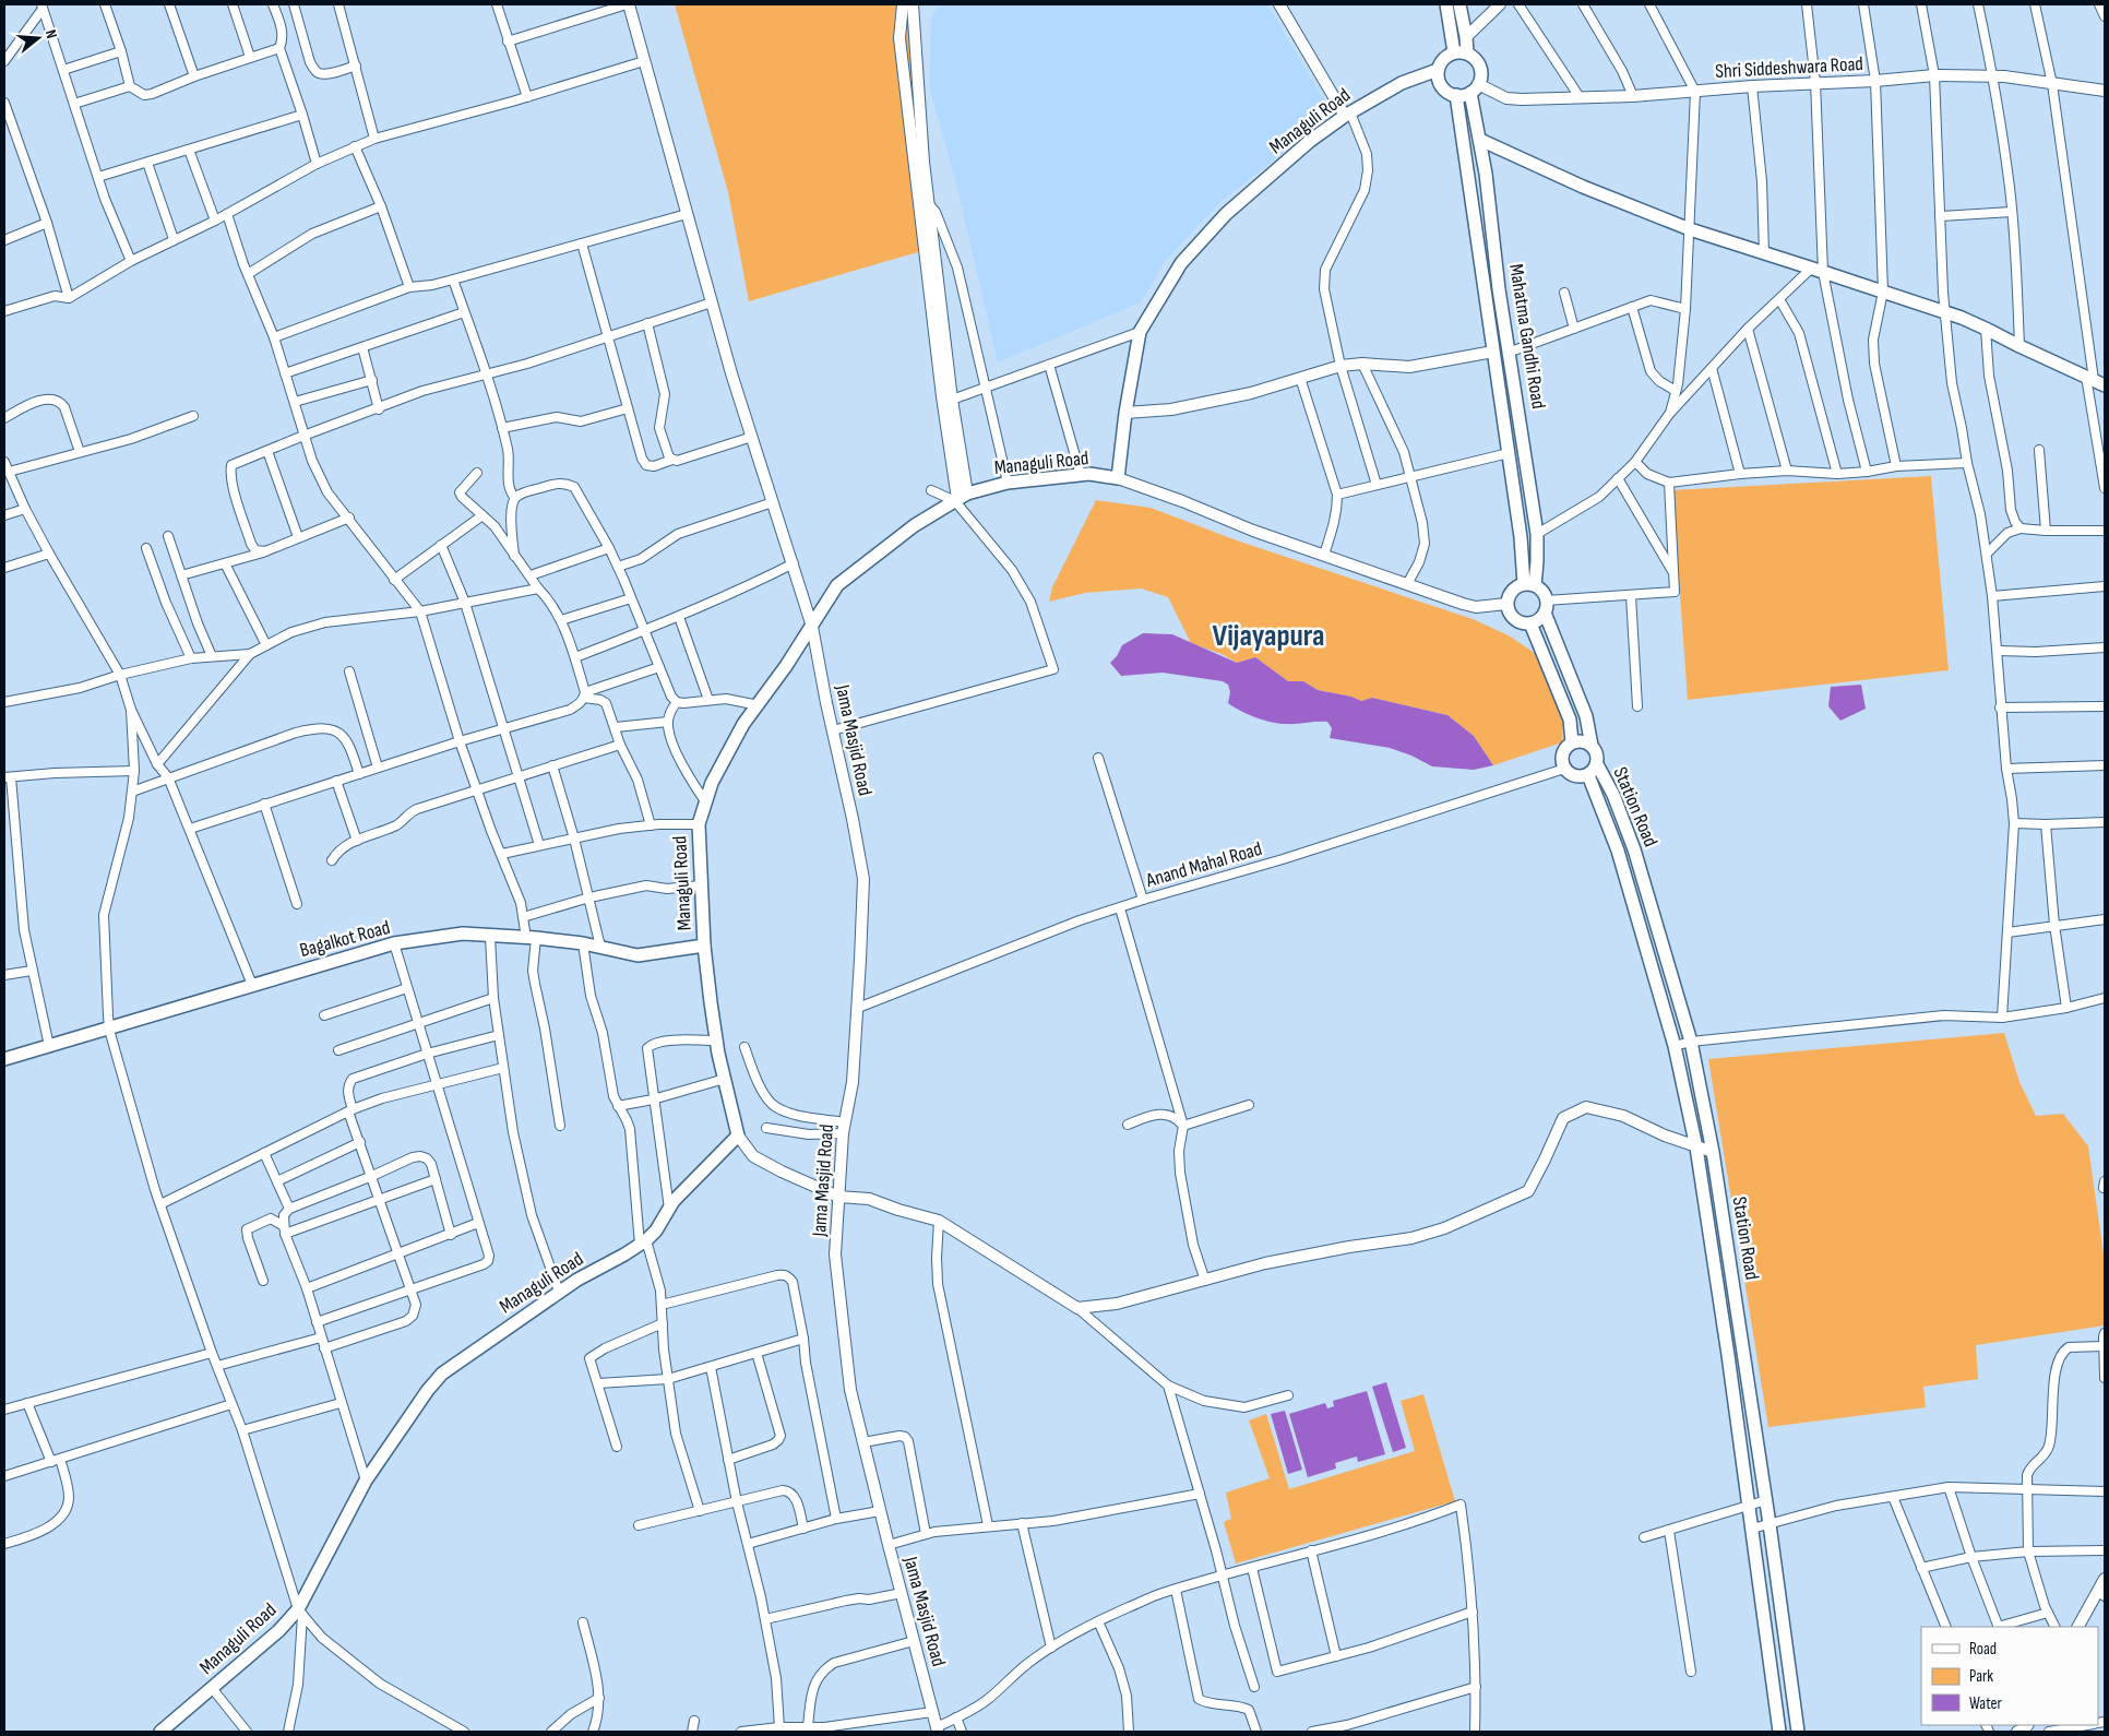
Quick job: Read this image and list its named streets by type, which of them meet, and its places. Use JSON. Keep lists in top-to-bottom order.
{
  "streets": {
    "main road": [
      "Managuli Road",
      "Mahatma Gandhi Road",
      "Station Road",
      "Bagalkot Road"
    ],
    "street": ["Shri Siddeshwara Road", "Jama Masjid Road", "Anand Mahal Road"]
  },
  "crossings": [
    ["Shri Siddeshwara Road", "Managuli Road"],
    ["Shri Siddeshwara Road", "Mahatma Gandhi Road"],
    ["Managuli Road", "Mahatma Gandhi Road"],
    ["Managuli Road", "Jama Masjid Road"],
    ["Managuli Road", "Bagalkot Road"],
    ["Jama Masjid Road", "Anand Mahal Road"],
    ["Station Road", "Anand Mahal Road"]
  ],
  "districts": ["Vijayapura"],
  "legend": ["Road", "Park", "Water"],
  "north": "right"
}
